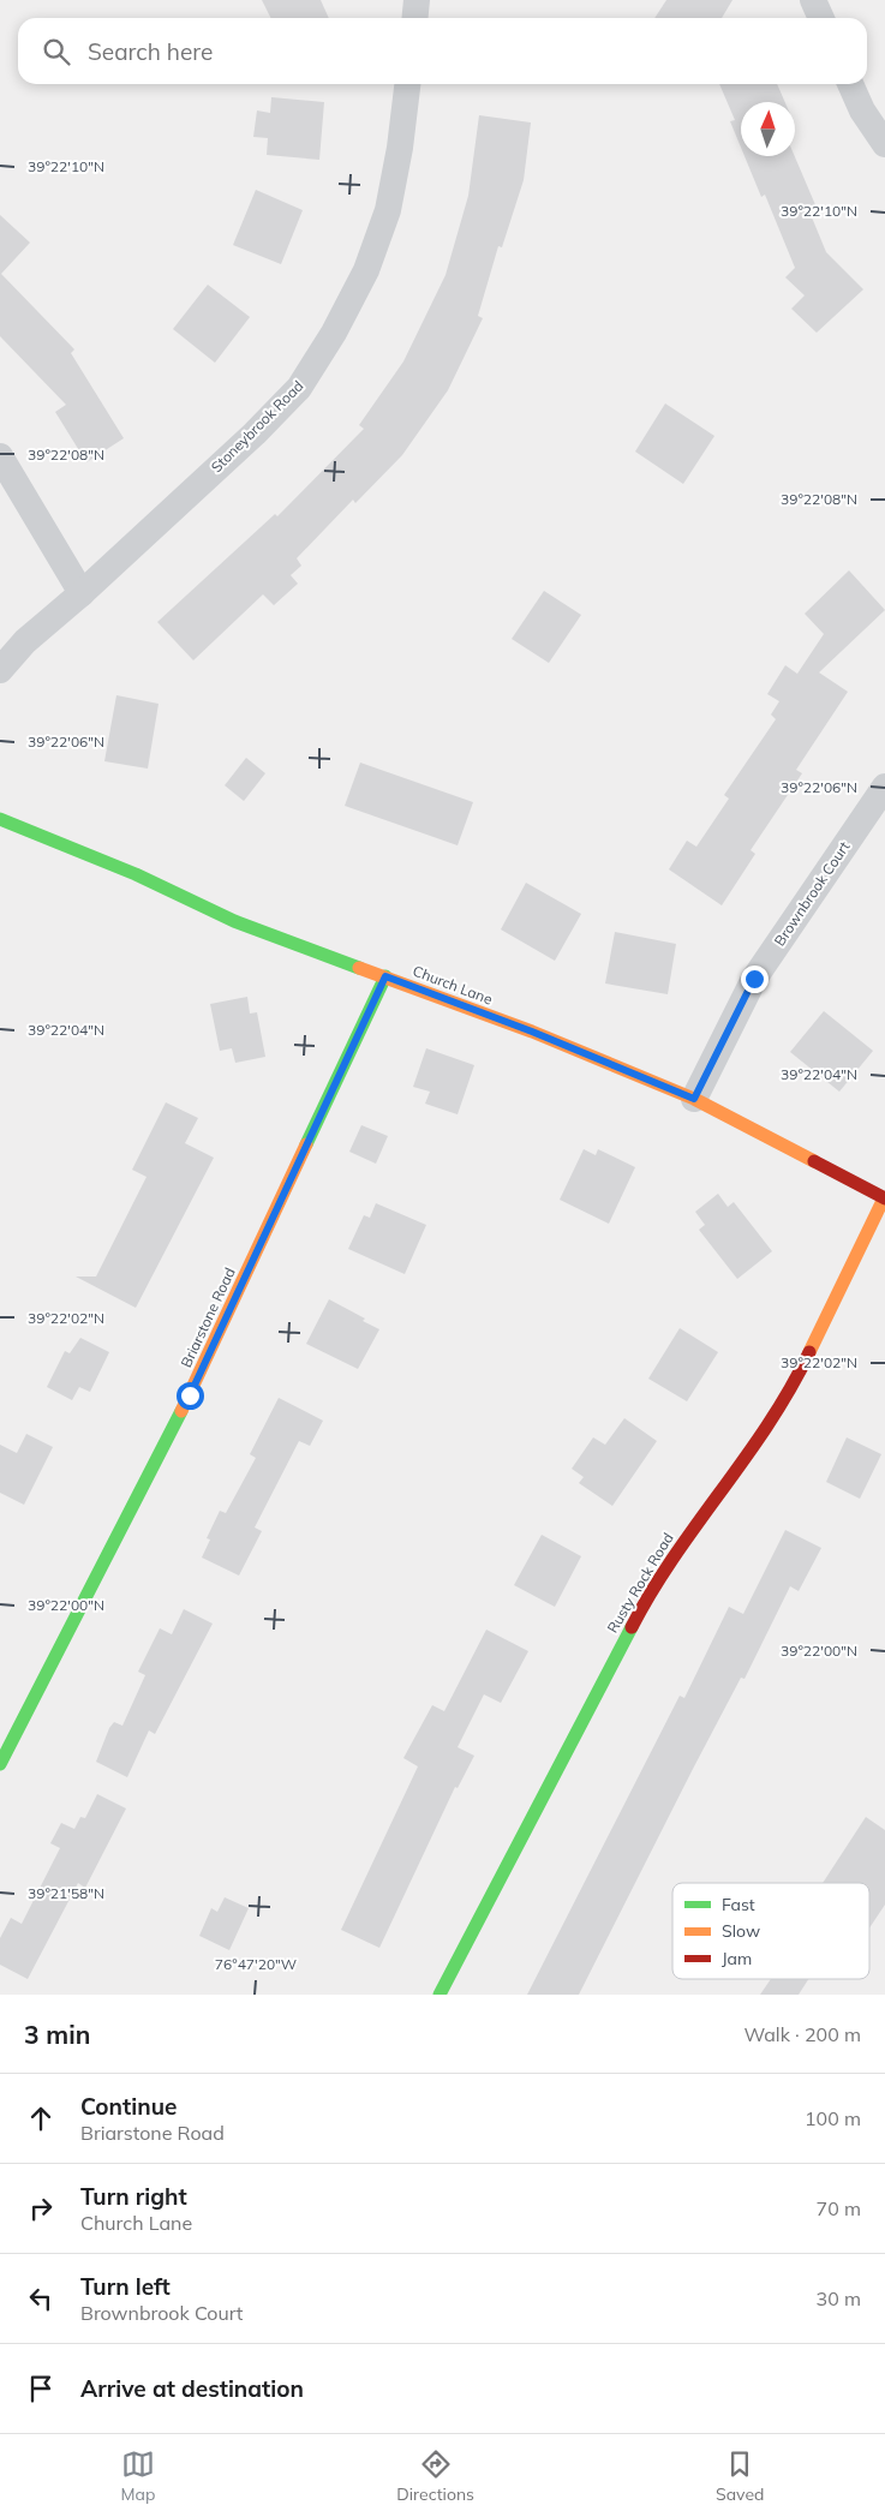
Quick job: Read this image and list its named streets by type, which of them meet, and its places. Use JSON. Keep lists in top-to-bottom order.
{
  "streets": {
    "street": [
      "Stoneybrook Road",
      "Brownbrook Court",
      "Church Lane",
      "Briarstone Road",
      "Rusty Rock Road"
    ]
  },
  "crossings": [
    ["Brownbrook Court", "Church Lane"],
    ["Church Lane", "Briarstone Road"],
    ["Church Lane", "Rusty Rock Road"]
  ],
  "legend": ["Fast", "Slow", "Jam"],
  "north": "top",
  "page": {
    "search": "Search here",
    "heading": ["3 min", "Walk · 200 m"],
    "list": [
      ["Continue", "Briarstone Road", "100 m"],
      ["Turn right", "Church Lane", "70 m"],
      ["Turn left", "Brownbrook Court", "30 m"],
      "Arrive at destination"
    ],
    "nav": ["Map", "Directions", "Saved"]
  },
  "coordinates": [
    "39°22'10\"N",
    "39°22'08\"N",
    "39°22'06\"N",
    "39°22'04\"N",
    "39°22'02\"N",
    "39°22'00\"N",
    "39°21'58\"N",
    "76°47'20\"W"
  ]
}
